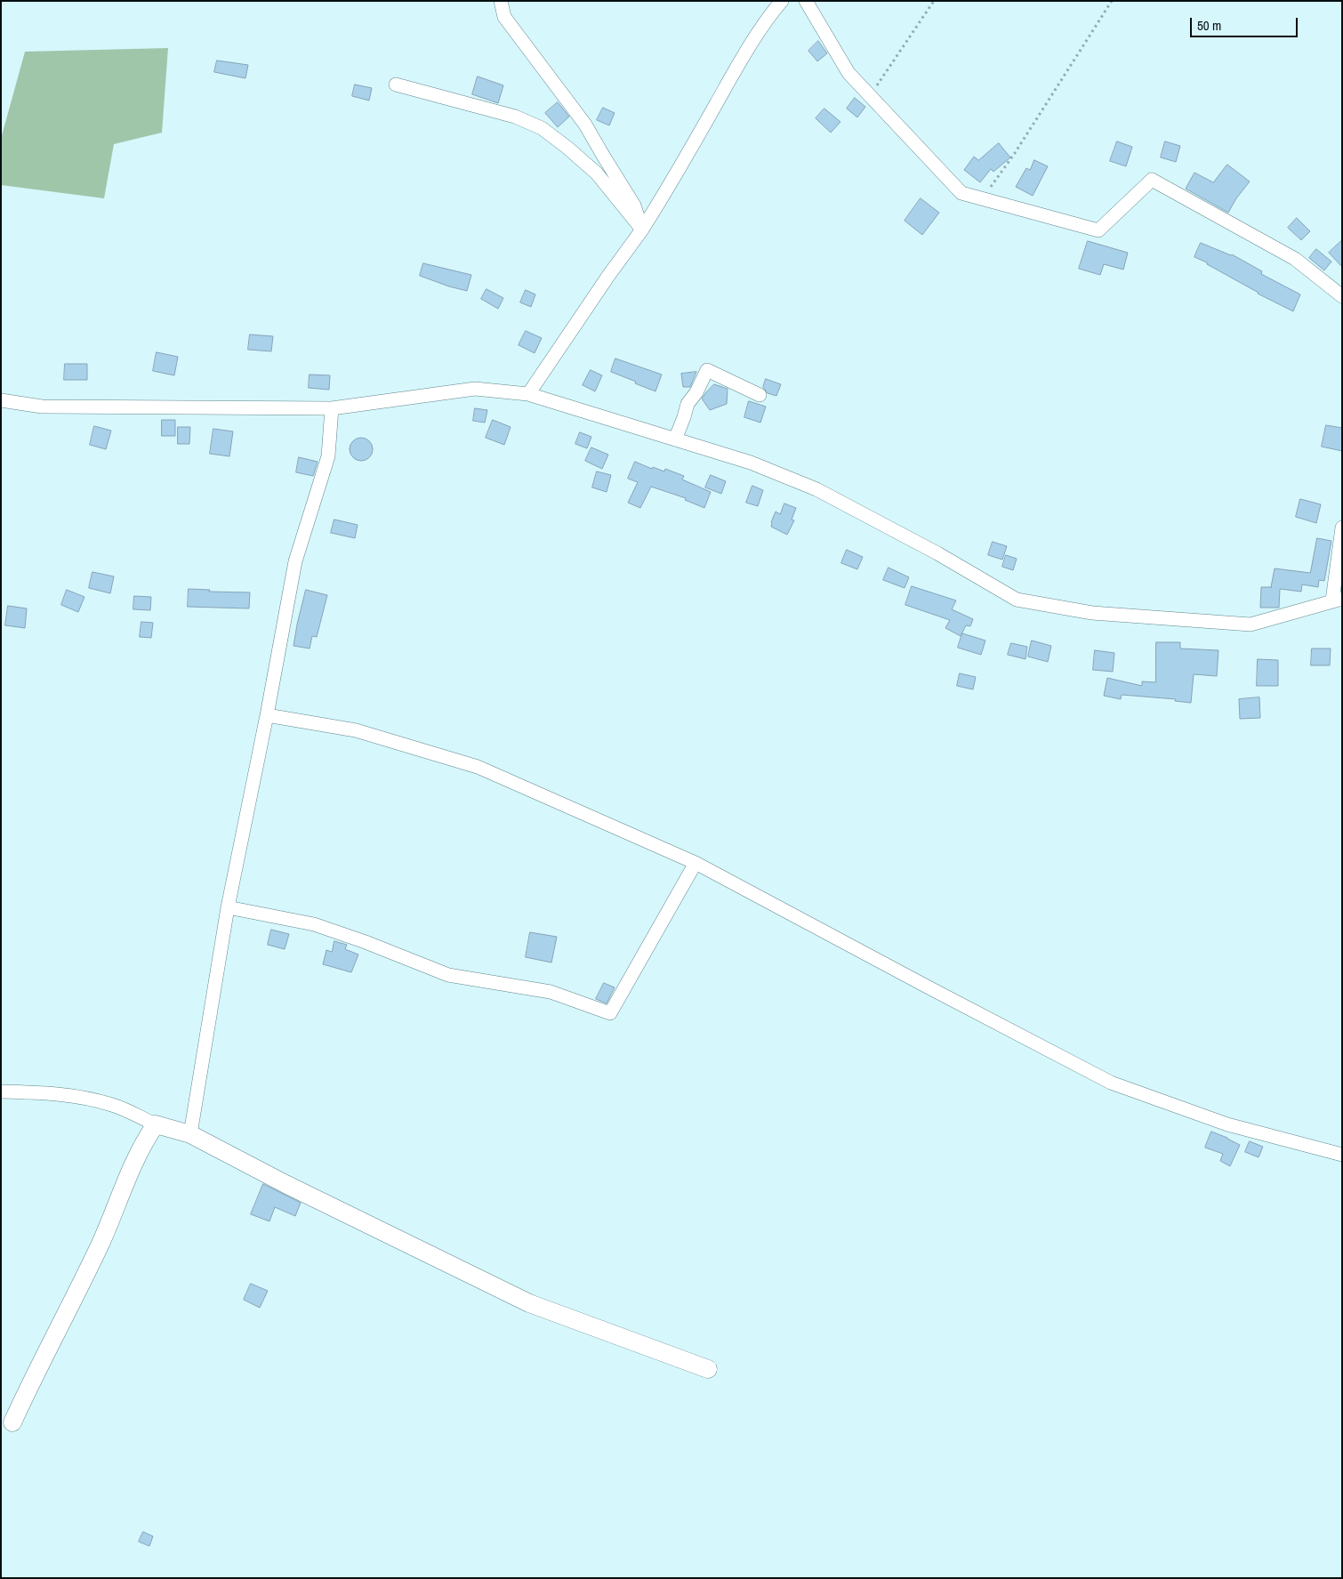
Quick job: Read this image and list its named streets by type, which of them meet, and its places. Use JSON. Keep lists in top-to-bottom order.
{
  "scale_bar": "50 m"
}
